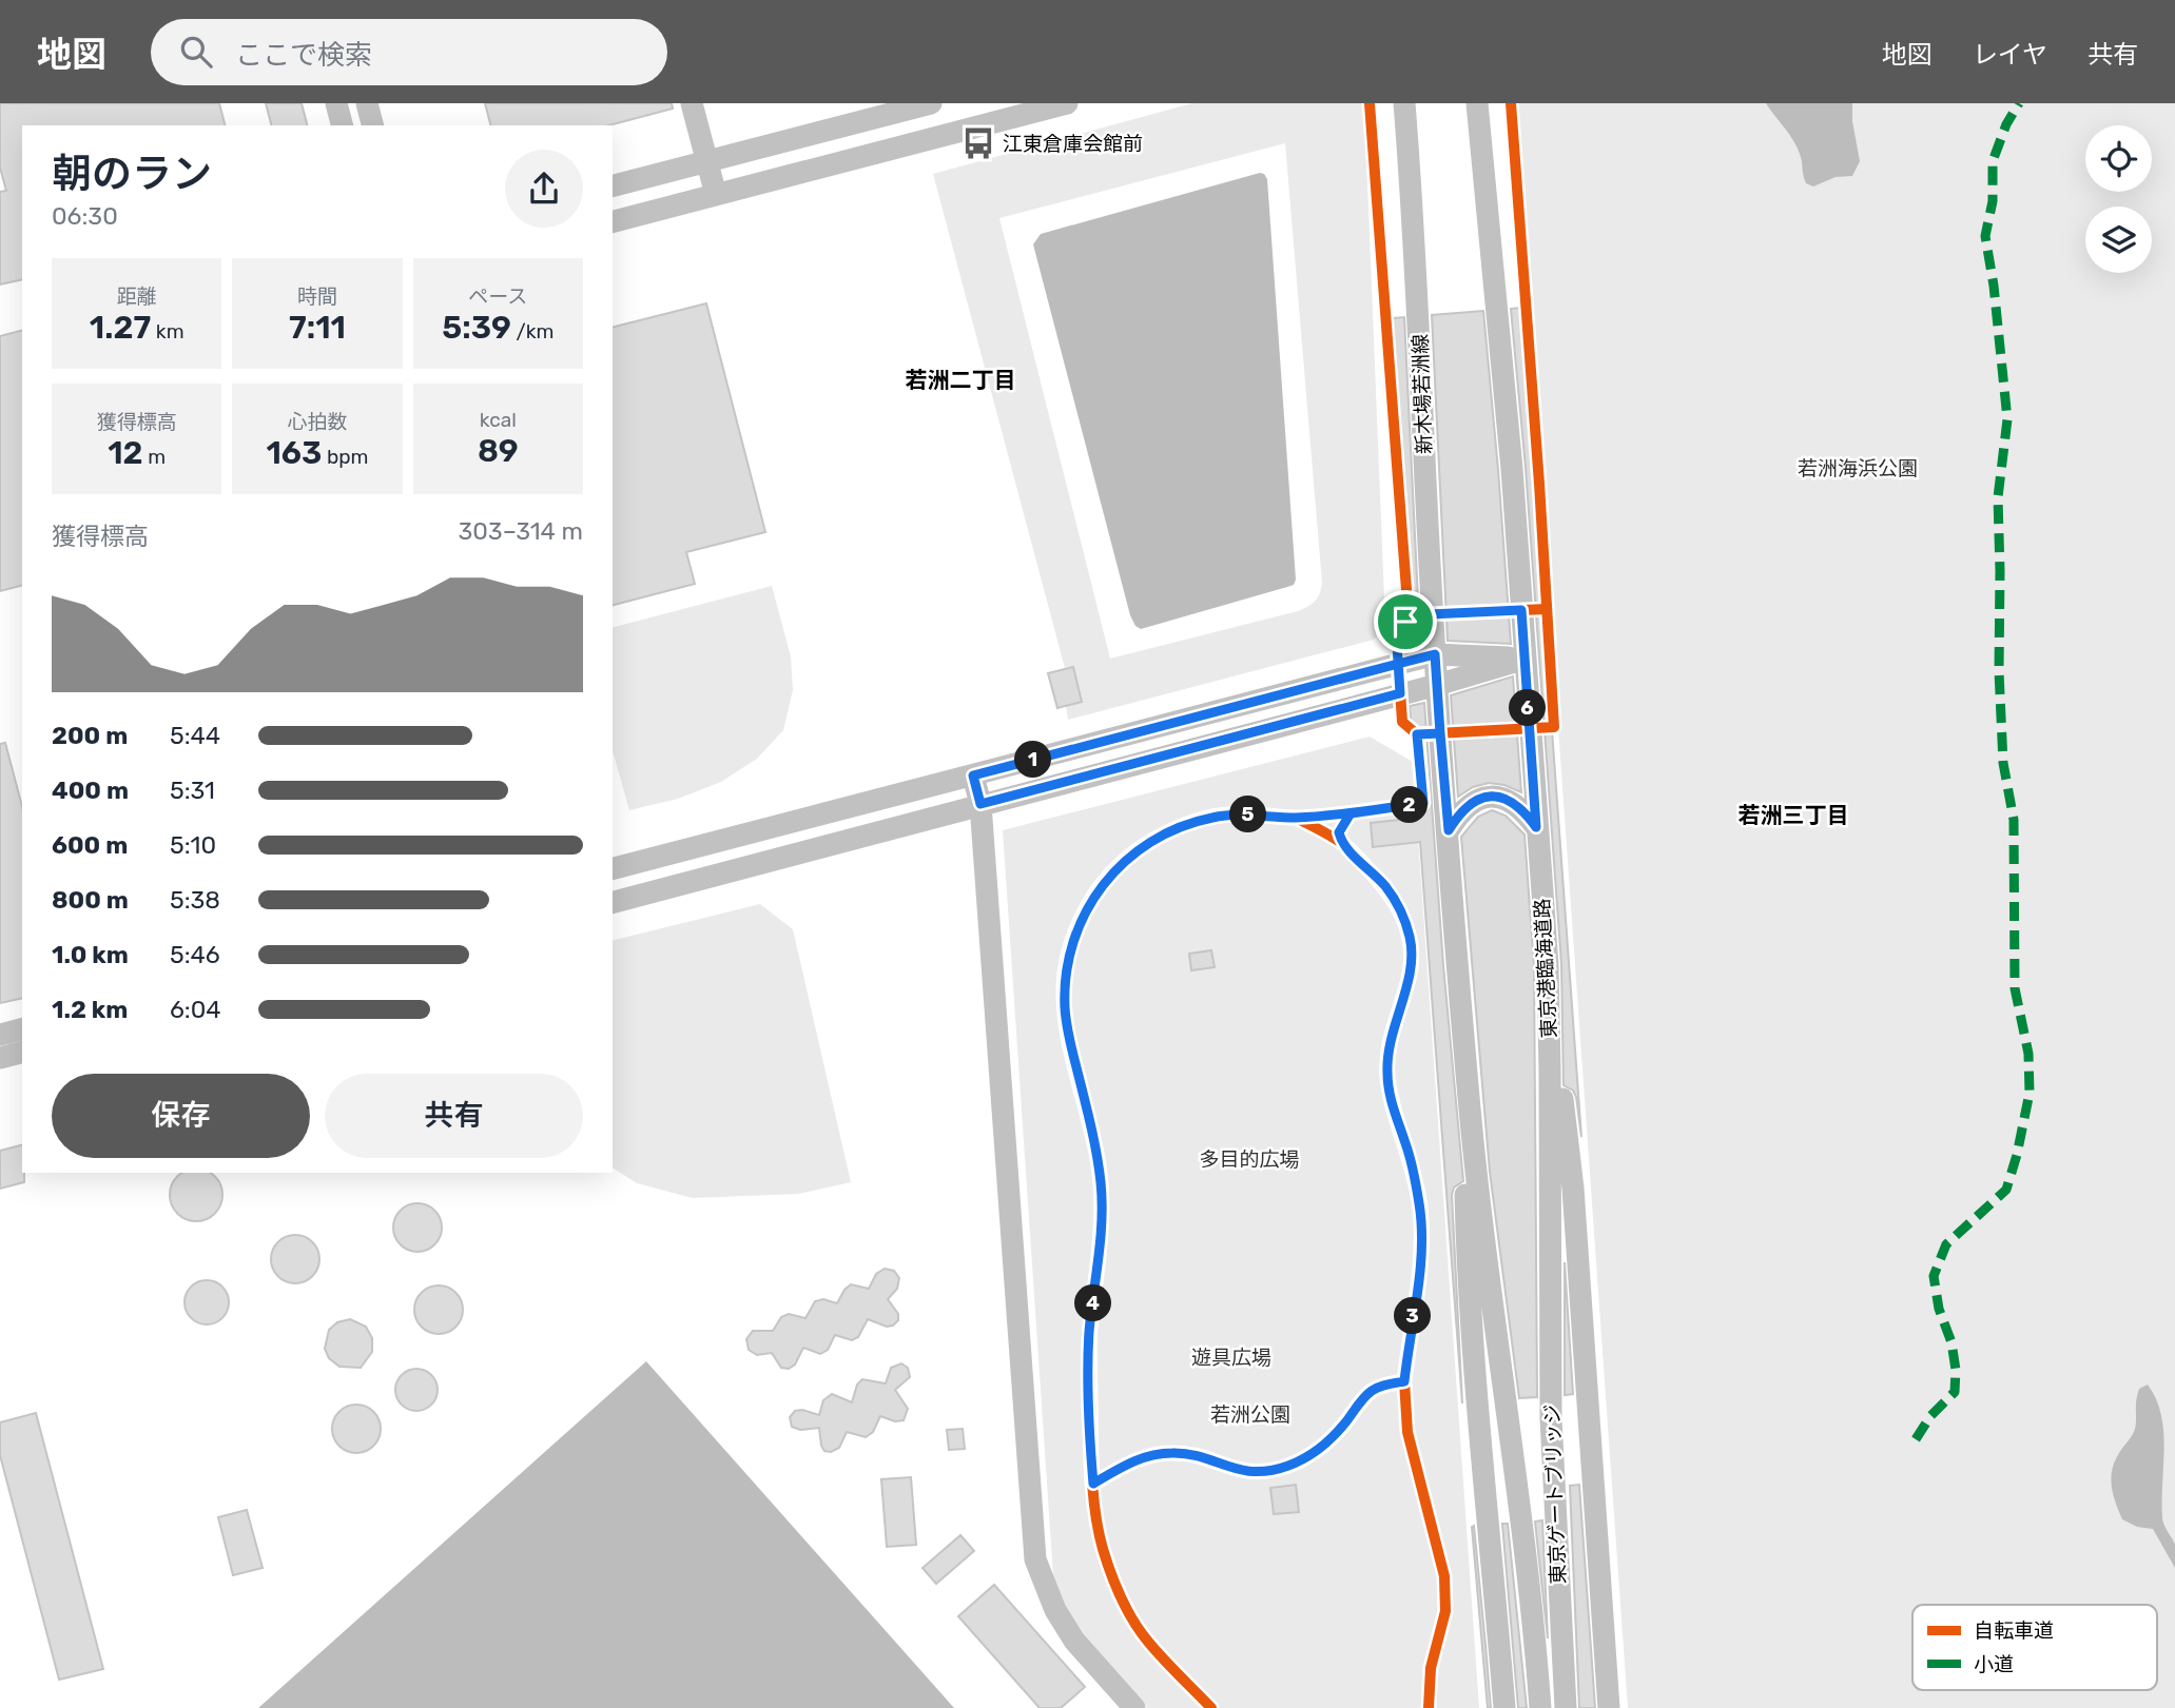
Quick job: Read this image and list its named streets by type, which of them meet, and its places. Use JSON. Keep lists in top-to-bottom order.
{
  "streets": {
    "street": ["新木場若洲線", "東京港臨海道路", "東京ゲートブリッジ"]
  },
  "crossings": [
    ["東京港臨海道路", "東京ゲートブリッジ"]
  ],
  "districts": ["若洲二丁目", "若洲三丁目"],
  "parks": [
    "若洲海浜公園",
    "多目的広場",
    "遊具広場",
    "若洲公園"
  ],
  "places": {
    "bus stop": ["江東倉庫会館前"]
  },
  "legend": ["自転車道", "小道"],
  "page": {
    "header": "地図",
    "search": "ここで検索",
    "nav": ["地図", "レイヤ", "共有"],
    "heading": ["朝のラン", "06:30"],
    "stats": [
      ["距離", "1.27 km"],
      ["時間", "7:11"],
      ["ペース", "5:39 /km"],
      ["獲得標高", "12 m"],
      ["心拍数", "163 bpm"],
      ["kcal", "89"]
    ],
    "chart": ["獲得標高", "303–314 m"],
    "pins": [
      "6",
      "1",
      "2",
      "5",
      "4",
      "3"
    ],
    "list": [
      {
        "name": "200 m",
        "note": "5:44"
      },
      {
        "name": "400 m",
        "note": "5:31"
      },
      {
        "name": "600 m",
        "note": "5:10"
      },
      {
        "name": "800 m",
        "note": "5:38"
      },
      {
        "name": "1.0 km",
        "note": "5:46"
      },
      {
        "name": "1.2 km",
        "note": "6:04"
      }
    ],
    "buttons": ["保存", "共有"]
  }
}
